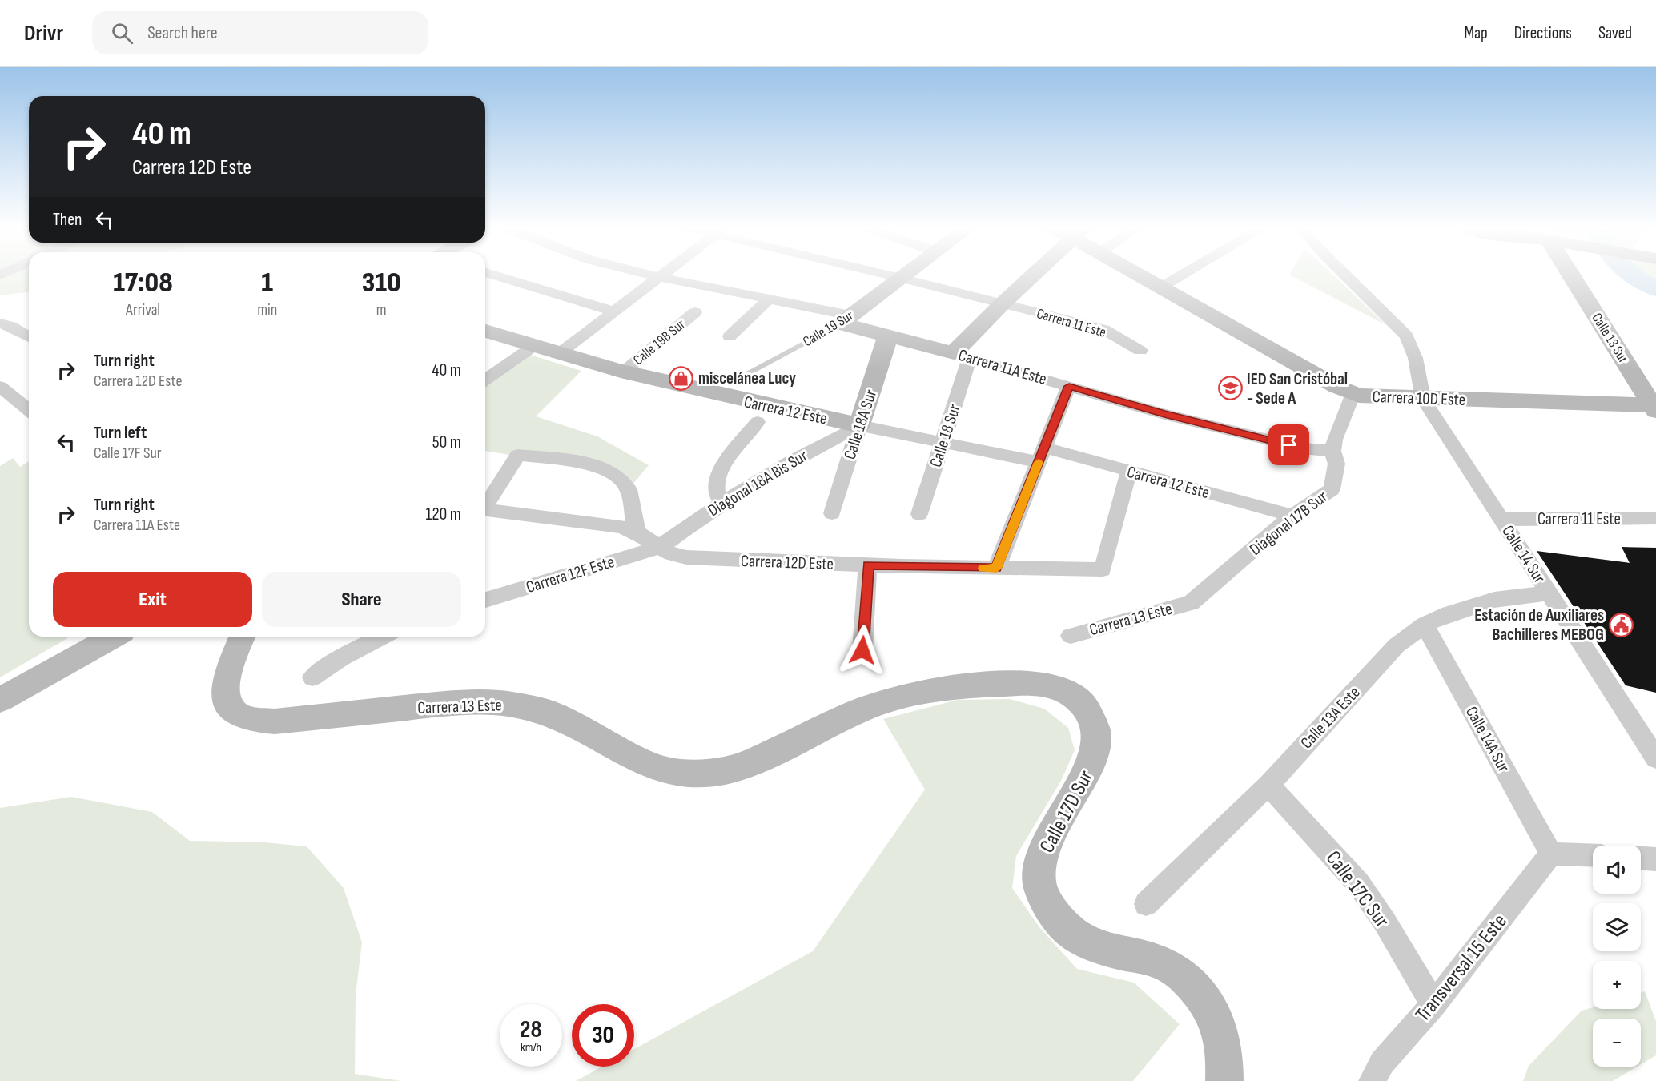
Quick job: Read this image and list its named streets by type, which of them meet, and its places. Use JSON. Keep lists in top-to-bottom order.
{
  "streets": {
    "street": [
      "Carrera 11 Este",
      "Calle 19 Sur",
      "Calle 13 Sur",
      "Calle 19B Sur",
      "Carrera 11A Este",
      "Carrera 10D Este",
      "Carrera 12 Este",
      "Calle 18A Sur",
      "Calle 18 Sur",
      "Diagonal 18A Bis Sur",
      "Diagonal 17B Sur",
      "Calle 14 Sur",
      "Carrera 12D Este",
      "Carrera 12F Este",
      "Carrera 13 Este",
      "Calle 13A Este",
      "Calle 14A Sur",
      "Calle 17D Sur",
      "Calle 17C Sur",
      "Transversal 15 Este"
    ]
  },
  "crossings": [
    ["Carrera 11 Este", "Calle 19 Sur"],
    ["Carrera 11 Este", "Calle 18 Sur"],
    ["Carrera 11 Este", "Calle 14 Sur"],
    ["Calle 19 Sur", "Carrera 11A Este"],
    ["Calle 13 Sur", "Carrera 10D Este"],
    ["Calle 19B Sur", "Carrera 12 Este"],
    ["Carrera 11A Este", "Calle 18A Sur"],
    ["Carrera 11A Este", "Calle 18 Sur"],
    ["Carrera 11A Este", "Diagonal 17B Sur"],
    ["Carrera 10D Este", "Diagonal 17B Sur"],
    ["Carrera 10D Este", "Calle 14 Sur"],
    ["Carrera 12 Este", "Calle 18A Sur"],
    ["Carrera 12 Este", "Calle 18 Sur"],
    ["Carrera 12 Este", "Diagonal 18A Bis Sur"],
    ["Carrera 12 Este", "Diagonal 17B Sur"],
    ["Carrera 12 Este", "Carrera 12D Este"],
    ["Calle 18A Sur", "Diagonal 18A Bis Sur"],
    ["Diagonal 18A Bis Sur", "Carrera 12D Este"],
    ["Diagonal 18A Bis Sur", "Carrera 12F Este"],
    ["Diagonal 17B Sur", "Carrera 13 Este"],
    ["Calle 14 Sur", "Calle 13A Este"],
    ["Carrera 12D Este", "Carrera 12F Este"],
    ["Carrera 13 Este", "Calle 17D Sur"],
    ["Calle 13A Este", "Calle 14A Sur"],
    ["Calle 13A Este", "Calle 17C Sur"],
    ["Calle 14A Sur", "Transversal 15 Este"],
    ["Calle 17C Sur", "Transversal 15 Este"]
  ],
  "places": {
    "shop": ["miscelánea Lucy"],
    "school or university": ["IED San Cristóbal - Sede A"],
    "public building": ["Estación de Auxiliares Bachilleres MEBOG"]
  },
  "page": {
    "header": "Drivr",
    "search": "Search here",
    "nav": ["Map", "Directions", "Saved"],
    "turn": ["40 m", "Carrera 12D Este"],
    "then": "Then",
    "eta": [
      "17:08",
      "Arrival",
      "1",
      "min",
      "310",
      "m"
    ],
    "list": [
      {
        "name": "Turn right",
        "note": "Carrera 12D Este",
        "value": "40 m"
      },
      {
        "name": "Turn left",
        "note": "Calle 17F Sur",
        "value": "50 m"
      },
      {
        "name": "Turn right",
        "note": "Carrera 11A Este",
        "value": "120 m"
      }
    ],
    "buttons": ["Exit", "Share"],
    "map_buttons": ["+", "−"],
    "speed": "28 km/h",
    "limit": "30"
  }
}
